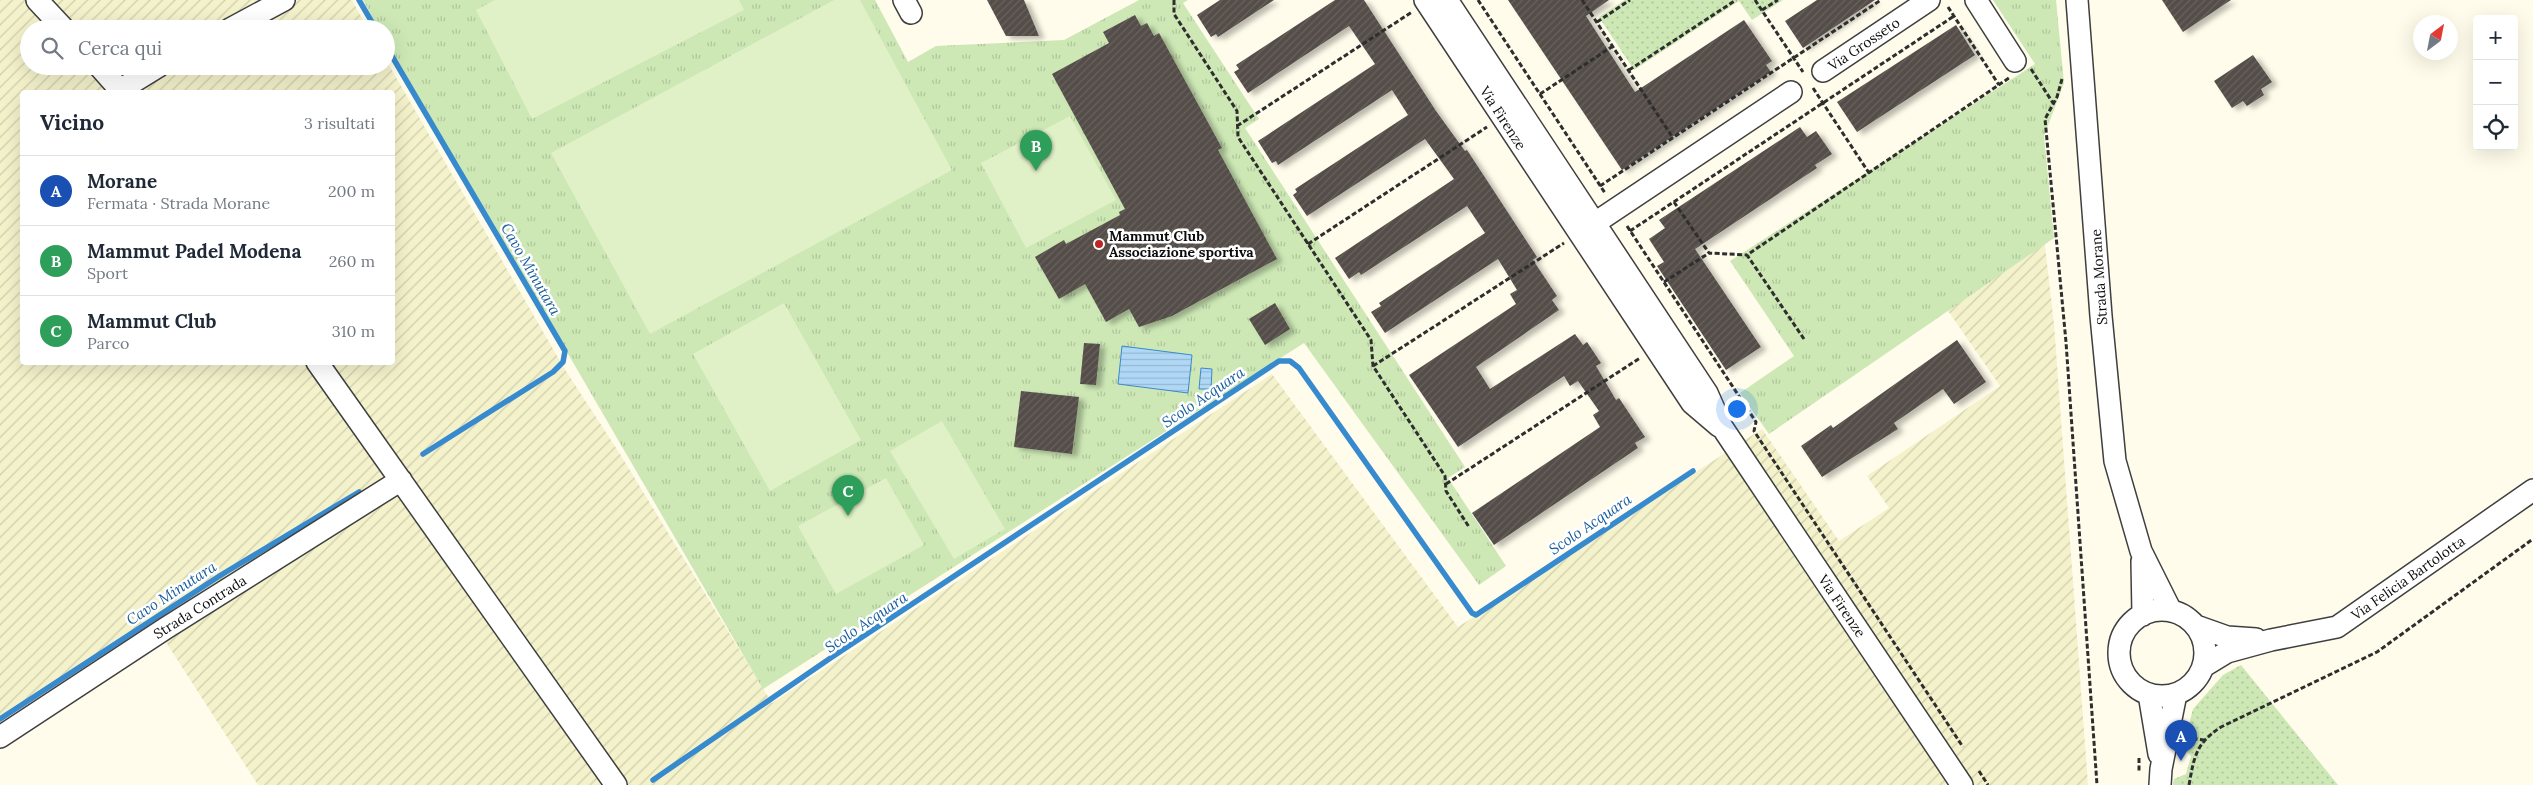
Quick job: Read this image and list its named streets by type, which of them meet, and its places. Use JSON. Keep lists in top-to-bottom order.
{
  "streets": {
    "street": [
      "Via Grosseto",
      "Via Firenze",
      "Strada Morane",
      "Via Felicia Bartolotta",
      "Strada Contrada"
    ]
  },
  "crossings": [
    ["Strada Morane", "Via Felicia Bartolotta"]
  ],
  "water": ["Cavo Minutara", "Scolo Acquara"],
  "places": ["Mammut Club Associazione sportiva"],
  "north": "top right",
  "page": {
    "map_buttons": ["+", "−"],
    "search": "Cerca qui",
    "heading": ["Vicino", "3 risultati"],
    "pins": ["B", "C", "A"],
    "list": [
      {
        "mark": "A",
        "name": "Morane",
        "note": "Fermata · Strada Morane",
        "value": "200 m"
      },
      {
        "mark": "B",
        "name": "Mammut Padel Modena",
        "note": "Sport",
        "value": "260 m"
      },
      {
        "mark": "C",
        "name": "Mammut Club",
        "note": "Parco",
        "value": "310 m"
      }
    ]
  }
}
